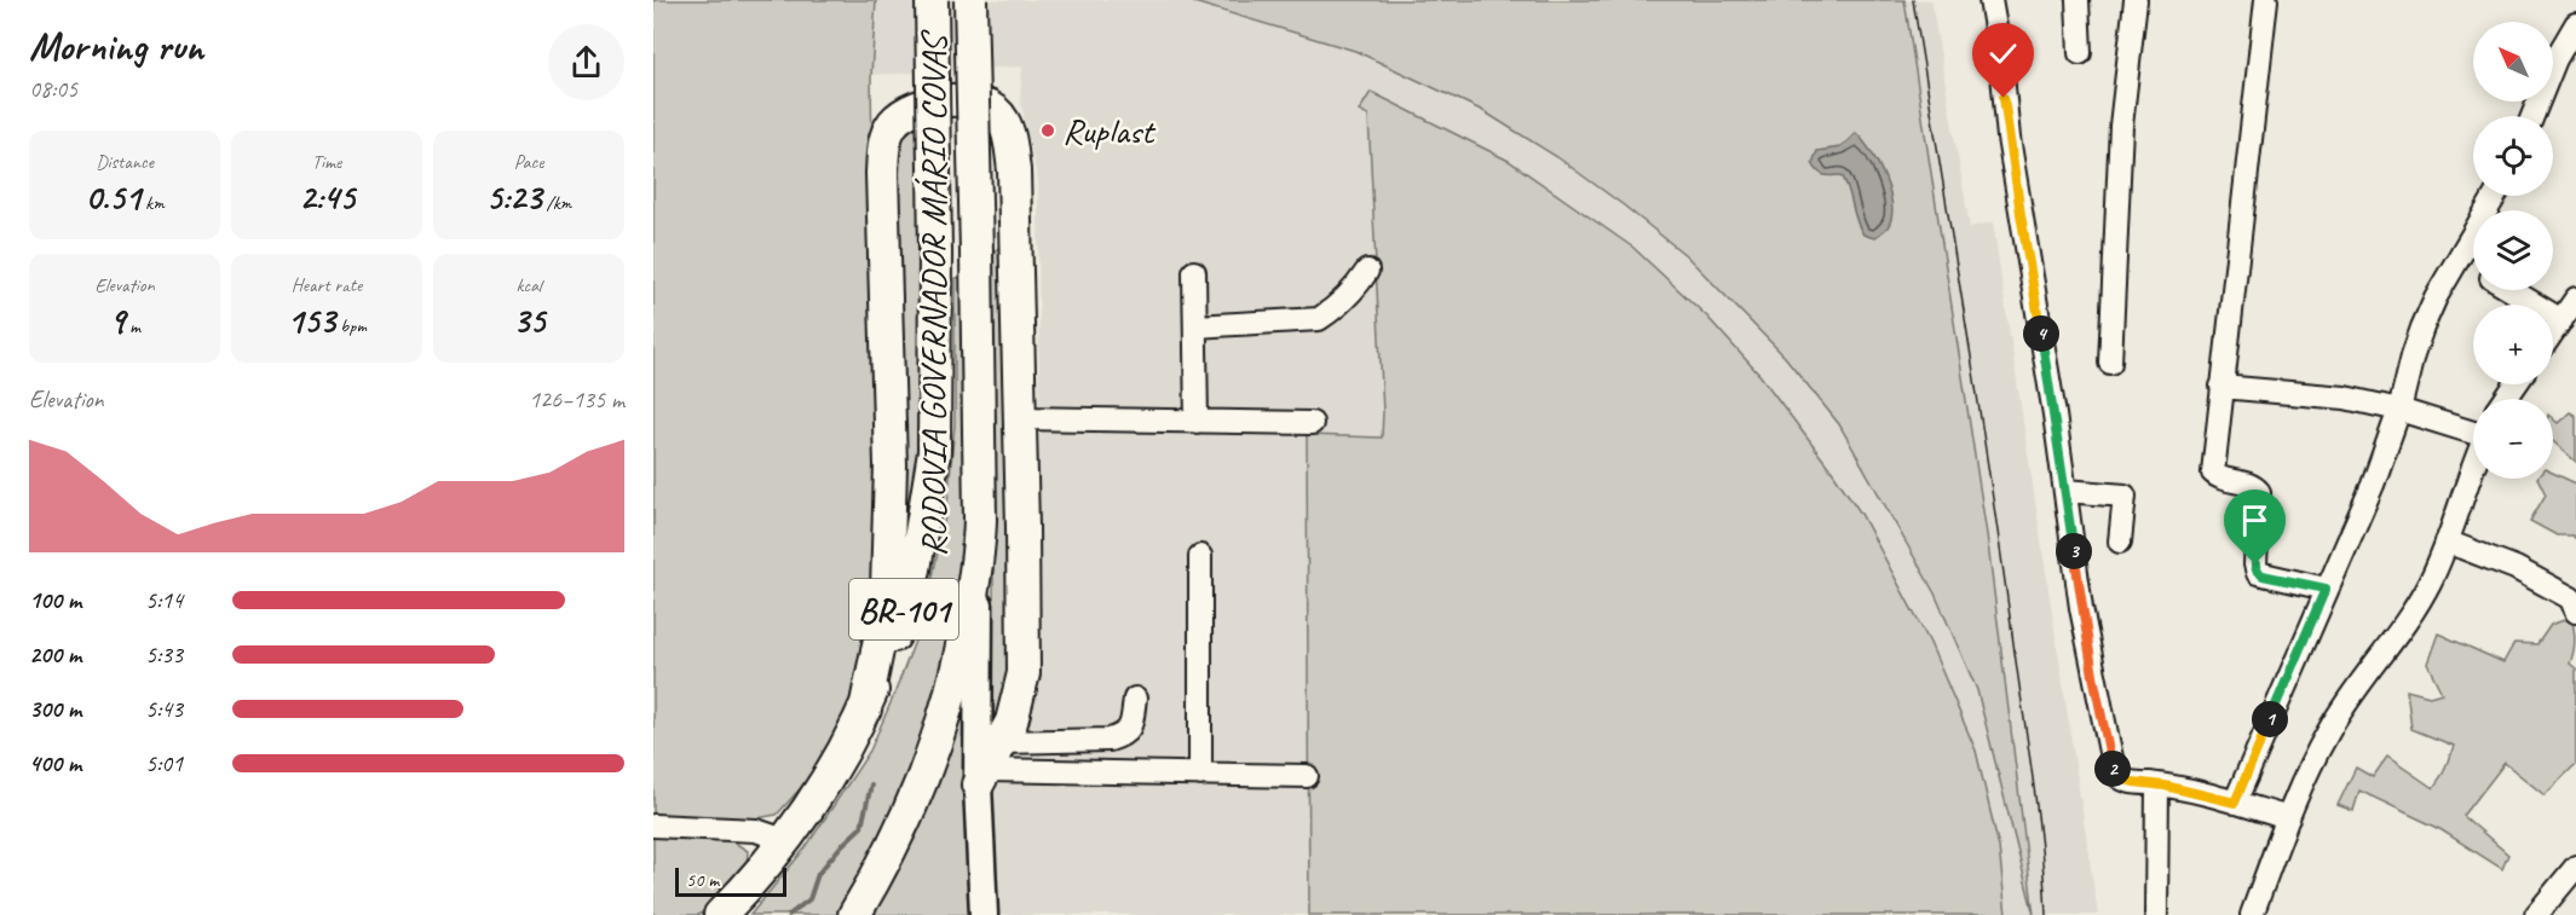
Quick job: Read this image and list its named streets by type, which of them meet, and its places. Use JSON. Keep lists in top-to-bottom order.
{
  "streets": {
    "highway": ["RODOVIA GOVERNADOR MÁRIO COVAS", "BR-101"]
  },
  "crossings": [
    ["RODOVIA GOVERNADOR MÁRIO COVAS", "BR-101"]
  ],
  "places": ["Ruplast"],
  "scale_bar": "50 m",
  "north": "top left",
  "page": {
    "heading": ["Morning run", "08:05"],
    "map_buttons": ["+", "−"],
    "stats": [
      ["Distance", "0.51 km"],
      ["Time", "2:45"],
      ["Pace", "5:23 /km"],
      ["Elevation", "9 m"],
      ["Heart rate", "153 bpm"],
      ["kcal", "35"]
    ],
    "pins": [
      "4",
      "3",
      "1",
      "2"
    ],
    "chart": ["Elevation", "126–135 m"],
    "list": [
      {
        "name": "100 m",
        "note": "5:14"
      },
      {
        "name": "200 m",
        "note": "5:33"
      },
      {
        "name": "300 m",
        "note": "5:43"
      },
      {
        "name": "400 m",
        "note": "5:01"
      }
    ],
    "scale": "50 m"
  }
}
